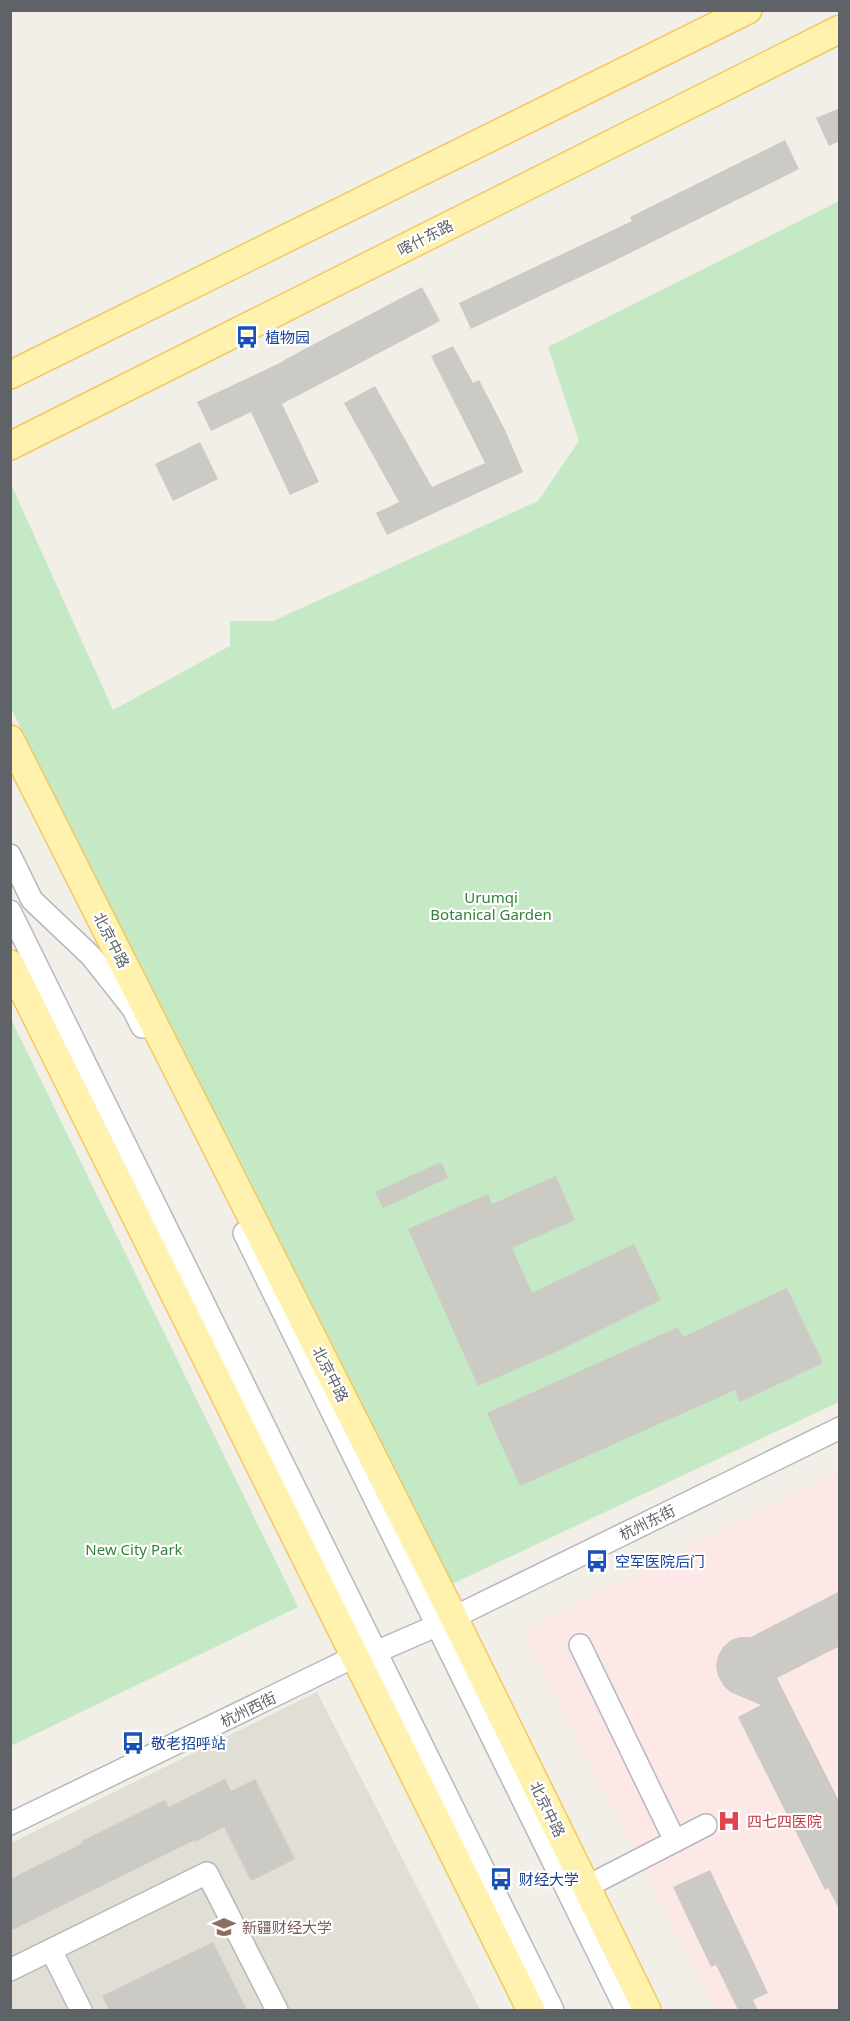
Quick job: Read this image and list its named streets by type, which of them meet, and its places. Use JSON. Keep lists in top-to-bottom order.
{
  "streets": {
    "main road": ["喀什东路", "北京中路"],
    "street": ["杭州东街", "杭州西街"]
  },
  "crossings": [
    ["北京中路", "杭州东街"],
    ["杭州东街", "杭州西街"]
  ],
  "parks": ["Urumqi Botanical Garden", "New City Park"],
  "places": {
    "bus stop": [
      "植物园",
      "空军医院后门",
      "敬老招呼站",
      "财经大学"
    ],
    "hospital": ["四七四医院"],
    "school or university": ["新疆财经大学"]
  }
}
